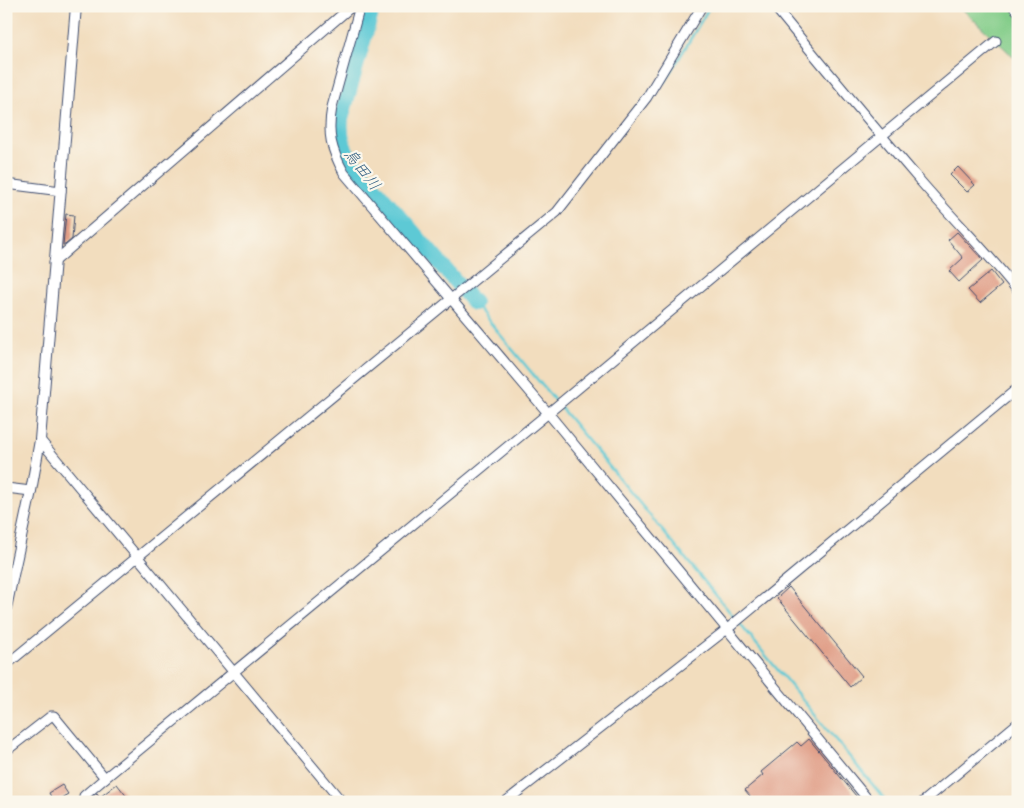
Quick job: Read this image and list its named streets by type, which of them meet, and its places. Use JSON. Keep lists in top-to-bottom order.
{
  "water": ["烏田川"]
}
